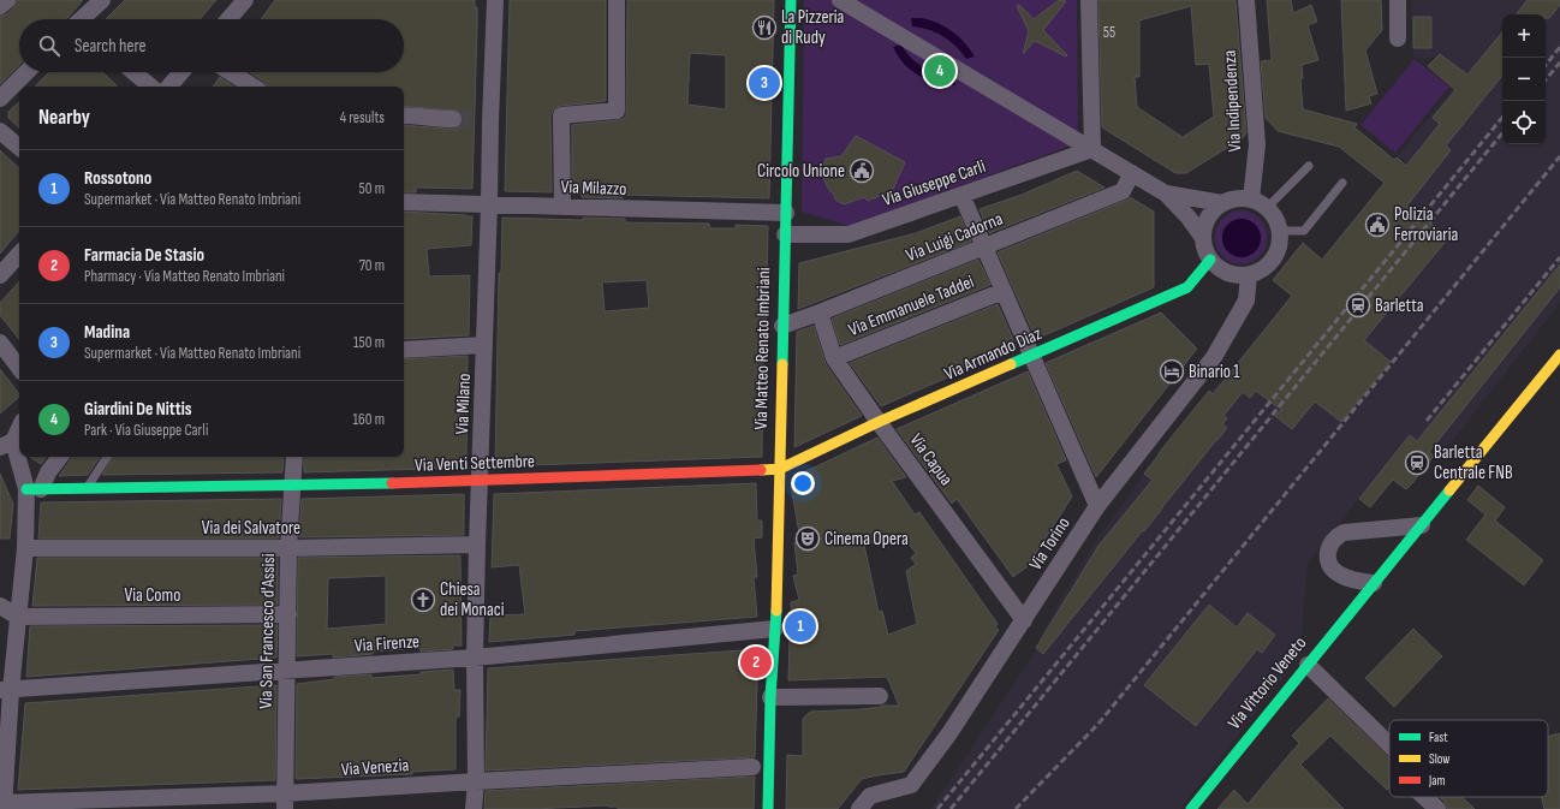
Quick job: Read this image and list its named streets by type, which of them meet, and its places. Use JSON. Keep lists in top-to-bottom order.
{
  "streets": {
    "street": [
      "Via Indipendenza",
      "Via Giuseppe Carli",
      "Via Milazzo",
      "Via Luigi Cadorna",
      "Via Emmanuele Taddei",
      "Via Matteo Renato Imbriani",
      "Via Armando Diaz",
      "Via Milano",
      "Via Capua",
      "Via Venti Settembre",
      "Via dei Salvatore",
      "Via Torino",
      "Via Como",
      "Via San Francesco d'Assisi",
      "Via Firenze",
      "Via Vittorio Veneto",
      "Via Venezia"
    ]
  },
  "crossings": [
    ["Via Indipendenza", "Via Armando Diaz"],
    ["Via Indipendenza", "Via Torino"],
    ["Via Giuseppe Carli", "Via Matteo Renato Imbriani"],
    ["Via Milazzo", "Via Matteo Renato Imbriani"],
    ["Via Milazzo", "Via Milano"],
    ["Via Luigi Cadorna", "Via Matteo Renato Imbriani"],
    ["Via Luigi Cadorna", "Via Capua"],
    ["Via Emmanuele Taddei", "Via Capua"],
    ["Via Matteo Renato Imbriani", "Via Armando Diaz"],
    ["Via Matteo Renato Imbriani", "Via Venti Settembre"],
    ["Via Matteo Renato Imbriani", "Via Firenze"],
    ["Via Armando Diaz", "Via Capua"],
    ["Via Armando Diaz", "Via Venti Settembre"],
    ["Via Armando Diaz", "Via Torino"],
    ["Via Milano", "Via Venti Settembre"],
    ["Via Milano", "Via dei Salvatore"],
    ["Via Milano", "Via Firenze"],
    ["Via Milano", "Via Venezia"],
    ["Via Capua", "Via Torino"],
    ["Via Venti Settembre", "Via San Francesco d'Assisi"],
    ["Via dei Salvatore", "Via San Francesco d'Assisi"],
    ["Via Como", "Via San Francesco d'Assisi"],
    ["Via San Francesco d'Assisi", "Via Firenze"],
    ["Via San Francesco d'Assisi", "Via Venezia"]
  ],
  "places": {
    "restaurant": ["La Pizzeria di Rudy"],
    "public building": ["Circolo Unione", "Polizia Ferroviaria"],
    "station": ["Barletta", "Barletta Centrale FNB"],
    "hotel": ["Binario 1"],
    "theatre": ["Cinema Opera"],
    "church": ["Chiesa dei Monaci"]
  },
  "house_numbers": ["55"],
  "legend": ["Fast", "Slow", "Jam"],
  "page": {
    "map_buttons": ["+", "−"],
    "search": "Search here",
    "pins": [
      "4",
      "3",
      "1",
      "2"
    ],
    "heading": ["Nearby", "4 results"],
    "list": [
      {
        "mark": "1",
        "name": "Rossotono",
        "note": "Supermarket · Via Matteo Renato Imbriani",
        "value": "50 m"
      },
      {
        "mark": "2",
        "name": "Farmacia De Stasio",
        "note": "Pharmacy · Via Matteo Renato Imbriani",
        "value": "70 m"
      },
      {
        "mark": "3",
        "name": "Madina",
        "note": "Supermarket · Via Matteo Renato Imbriani",
        "value": "150 m"
      },
      {
        "mark": "4",
        "name": "Giardini De Nittis",
        "note": "Park · Via Giuseppe Carli",
        "value": "160 m"
      }
    ]
  }
}
